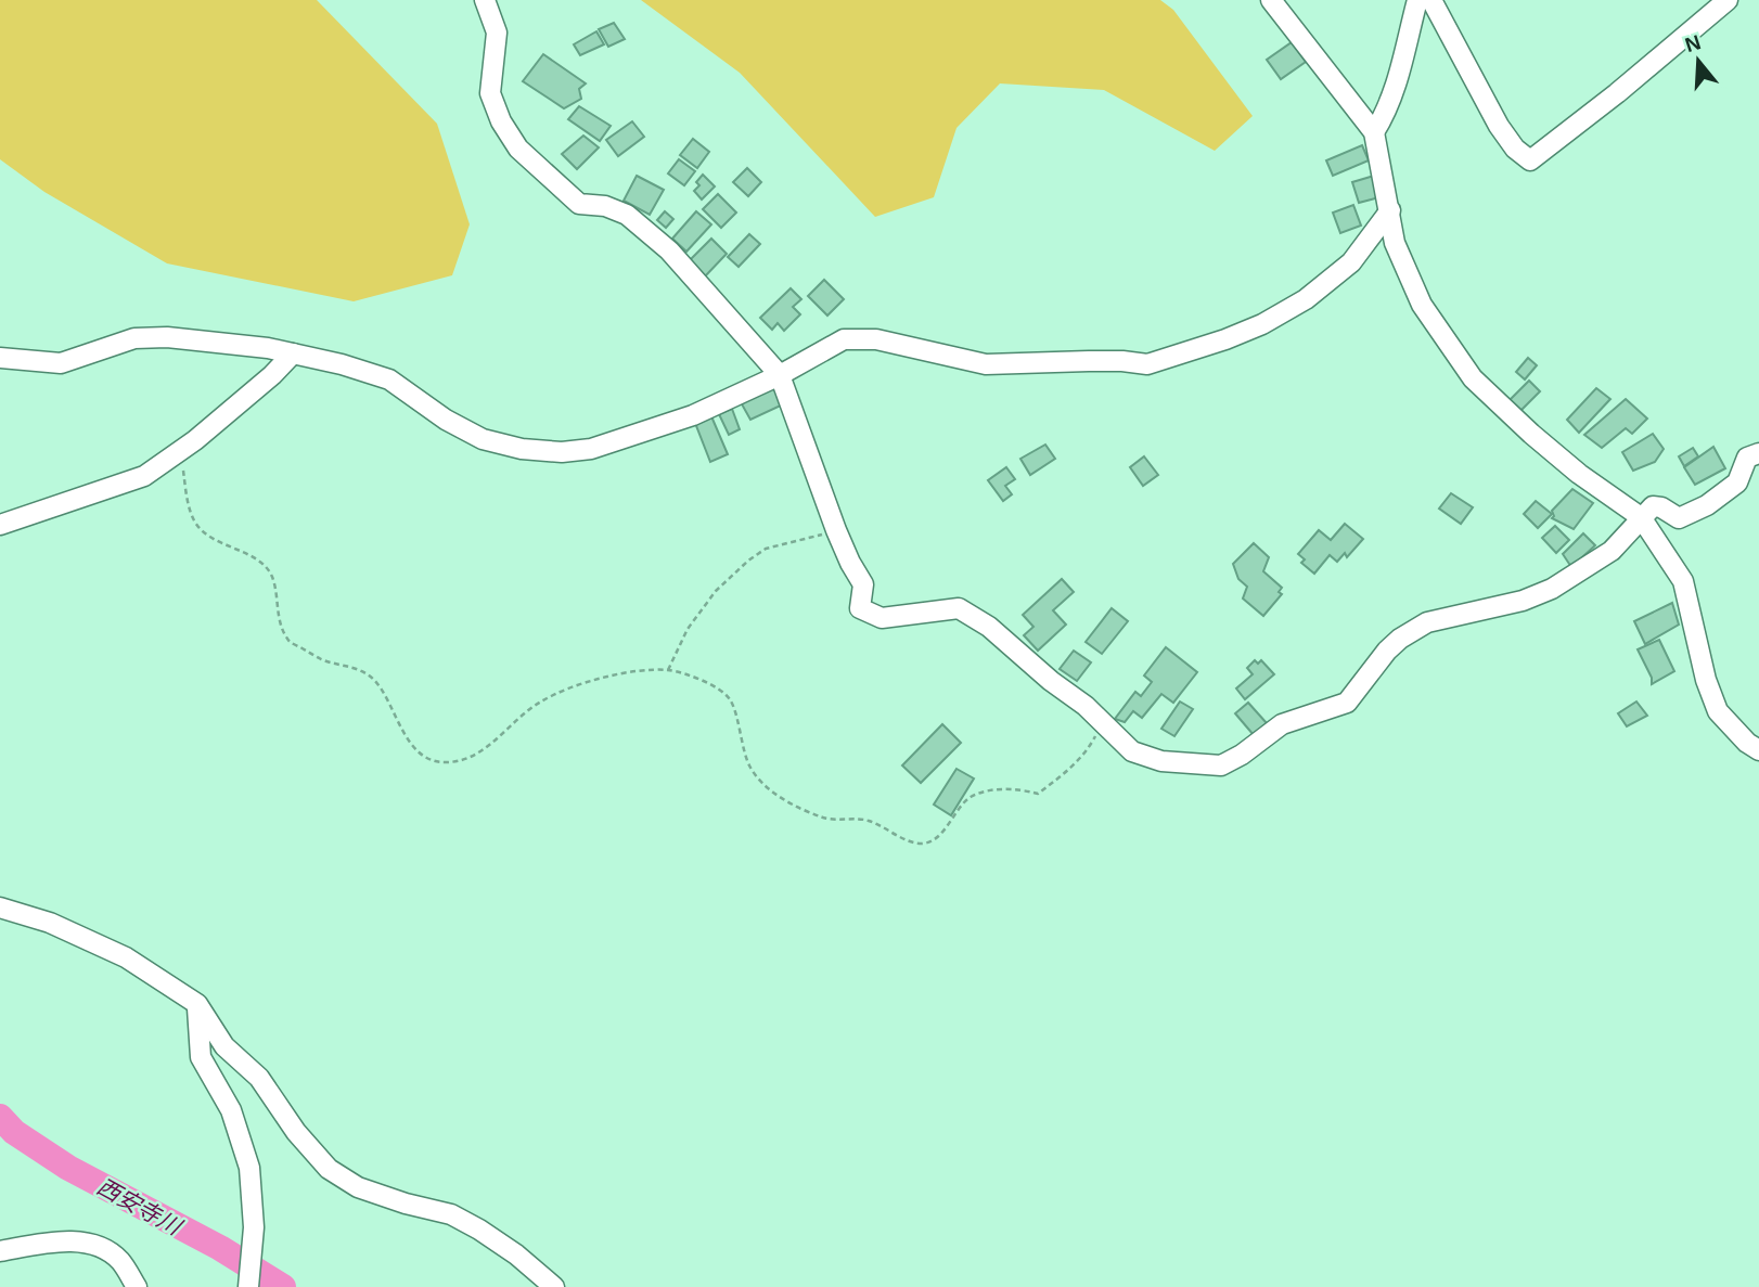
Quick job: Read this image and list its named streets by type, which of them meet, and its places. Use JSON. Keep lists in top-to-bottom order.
{
  "water": ["西安寺川"],
  "north": "top"
}
